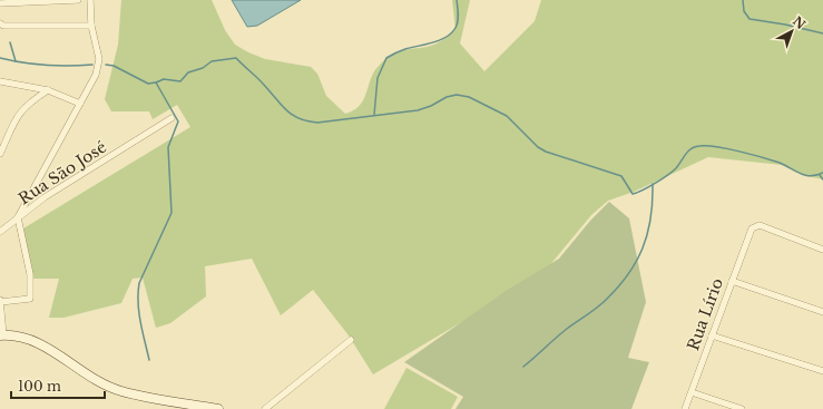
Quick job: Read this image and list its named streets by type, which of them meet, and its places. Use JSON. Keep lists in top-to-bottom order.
{
  "streets": {
    "street": ["Rua São José", "Rua Lírio"]
  },
  "scale_bar": "100 m",
  "north": "top right"
}
